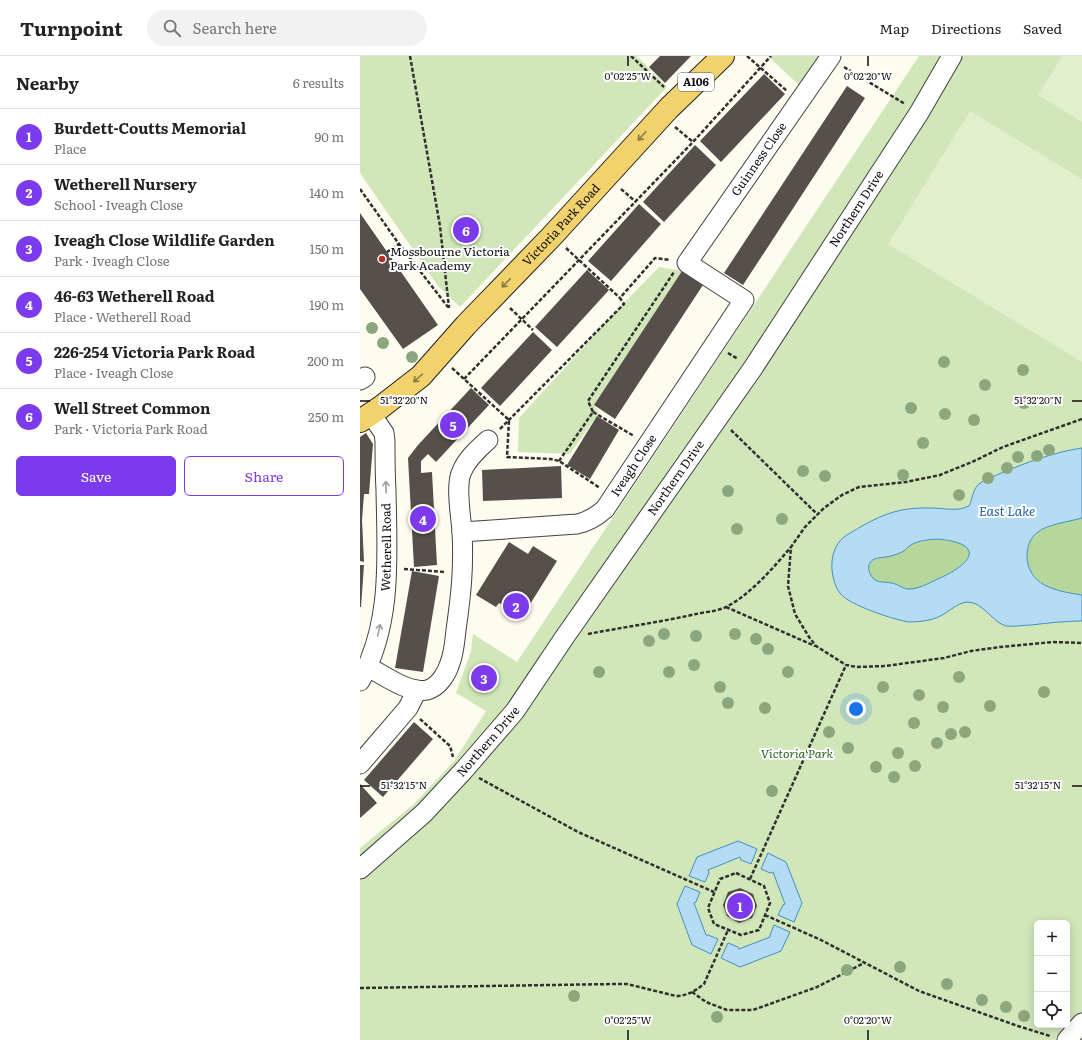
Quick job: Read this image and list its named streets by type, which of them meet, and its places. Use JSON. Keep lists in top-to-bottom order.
{
  "streets": {
    "main road": ["A106", "Victoria Park Road"],
    "street": [
      "Guinness Close",
      "Northern Drive",
      "Iveagh Close",
      "Wetherell Road"
    ]
  },
  "crossings": [
    ["Guinness Close", "Iveagh Close"],
    ["Victoria Park Road", "Wetherell Road"]
  ],
  "one_way": ["Victoria Park Road", "Wetherell Road"],
  "water": ["East Lake"],
  "parks": ["Victoria Park"],
  "places": ["Mossbourne Victoria Park Academy"],
  "page": {
    "header": "Turnpoint",
    "search": "Search here",
    "nav": ["Map", "Directions", "Saved"],
    "heading": ["Nearby", "6 results"],
    "list": [
      {
        "mark": "1",
        "name": "Burdett-Coutts Memorial",
        "note": "Place",
        "value": "90 m"
      },
      {
        "mark": "2",
        "name": "Wetherell Nursery",
        "note": "School · Iveagh Close",
        "value": "140 m"
      },
      {
        "mark": "3",
        "name": "Iveagh Close Wildlife Garden",
        "note": "Park · Iveagh Close",
        "value": "150 m"
      },
      {
        "mark": "4",
        "name": "46-63 Wetherell Road",
        "note": "Place · Wetherell Road",
        "value": "190 m"
      },
      {
        "mark": "5",
        "name": "226-254 Victoria Park Road",
        "note": "Place · Iveagh Close",
        "value": "200 m"
      },
      {
        "mark": "6",
        "name": "Well Street Common",
        "note": "Park · Victoria Park Road",
        "value": "250 m"
      }
    ],
    "pins": [
      "6",
      "5",
      "4",
      "2",
      "3",
      "1"
    ],
    "buttons": ["Save", "Share"],
    "map_buttons": ["+", "−"]
  },
  "coordinates": [
    "0°02'25\"W",
    "0°02'20\"W",
    "51°32'20\"N",
    "51°32'15\"N"
  ]
}
